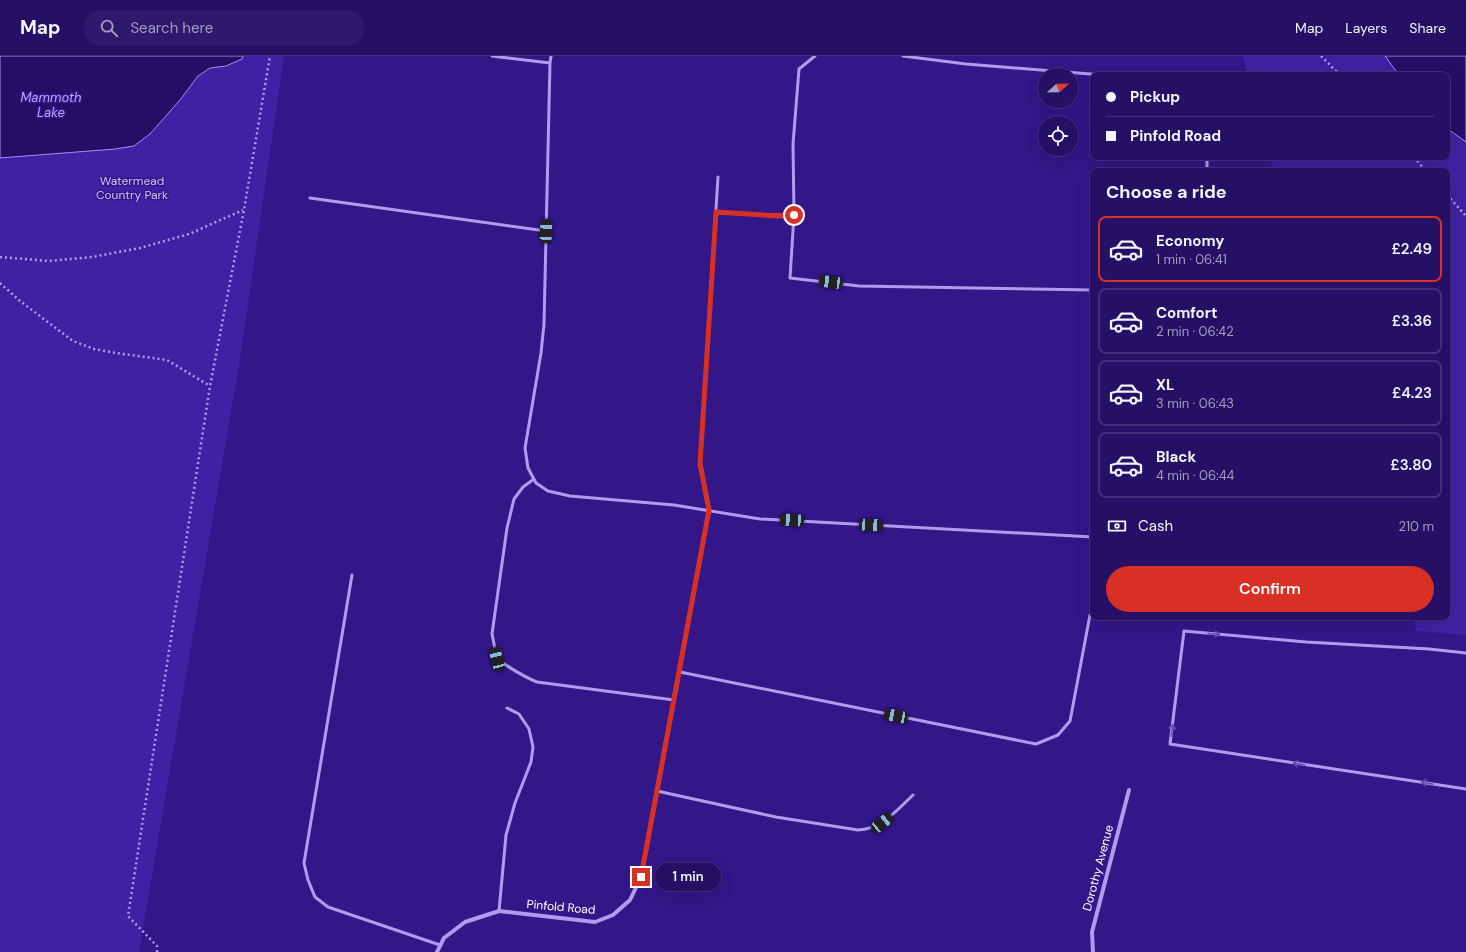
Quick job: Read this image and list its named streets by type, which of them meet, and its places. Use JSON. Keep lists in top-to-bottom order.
{
  "streets": {
    "street": ["Dorothy Avenue", "Pinfold Road"]
  },
  "water": ["Mammoth Lake"],
  "parks": ["Watermead Country Park"],
  "north": "right",
  "page": {
    "header": "Map",
    "search": "Search here",
    "nav": ["Map", "Layers", "Share"],
    "banner": ["Pickup", "Pinfold Road"],
    "heading": "Choose a ride",
    "list": [
      {
        "name": "Economy",
        "note": "1 min · 06:41",
        "value": "£2.49"
      },
      {
        "name": "Comfort",
        "note": "2 min · 06:42",
        "value": "£3.36"
      },
      {
        "name": "XL",
        "note": "3 min · 06:43",
        "value": "£4.23"
      },
      {
        "name": "Black",
        "note": "4 min · 06:44",
        "value": "£3.80"
      }
    ],
    "pay": ["Cash", "210 m"],
    "buttons": "Confirm",
    "bubble": "1 min"
  }
}
